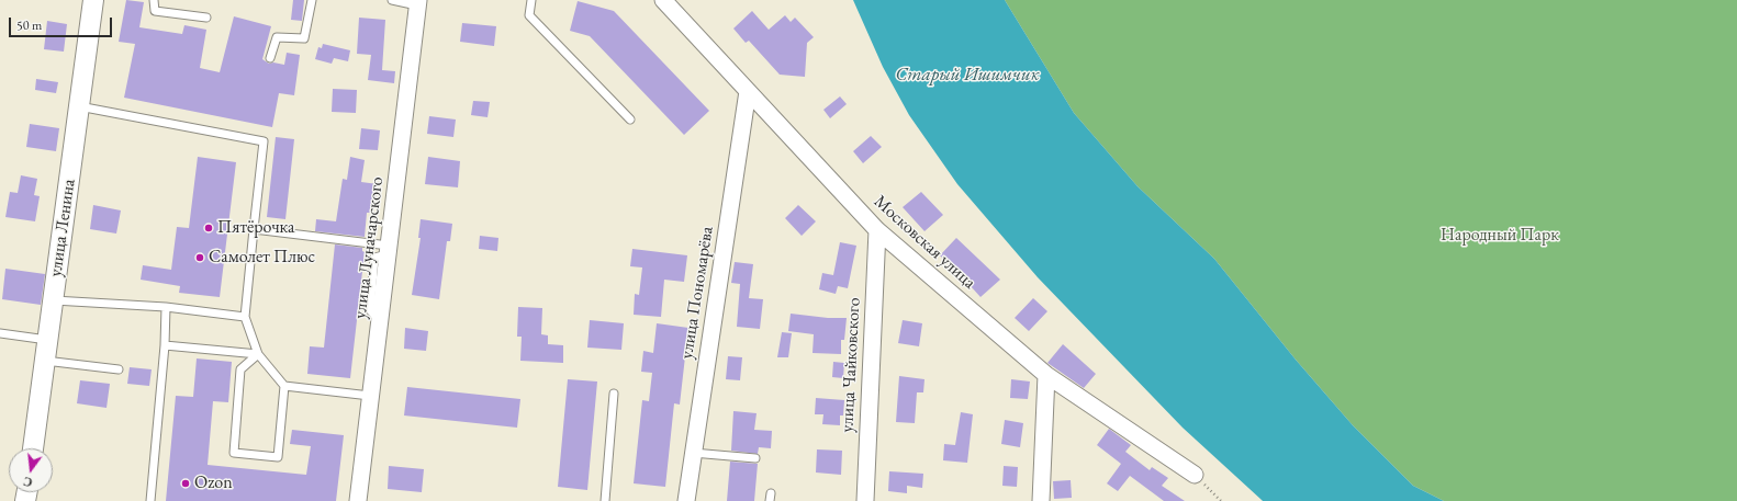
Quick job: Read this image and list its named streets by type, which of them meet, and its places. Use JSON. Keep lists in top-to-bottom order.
{
  "streets": {
    "street": [
      "улица Ленина",
      "Московская улица",
      "улица Луначарского",
      "улица Пономарёва",
      "улица Чайковского"
    ]
  },
  "crossings": [
    ["Московская улица", "улица Пономарёва"],
    ["Московская улица", "улица Чайковского"]
  ],
  "water": ["Старый Ишимчик"],
  "parks": ["Народный Парк"],
  "places": ["Пятёрочка", "Самолет Плюс", "Ozon"],
  "scale_bar": "50 m",
  "north": "bottom"
}
